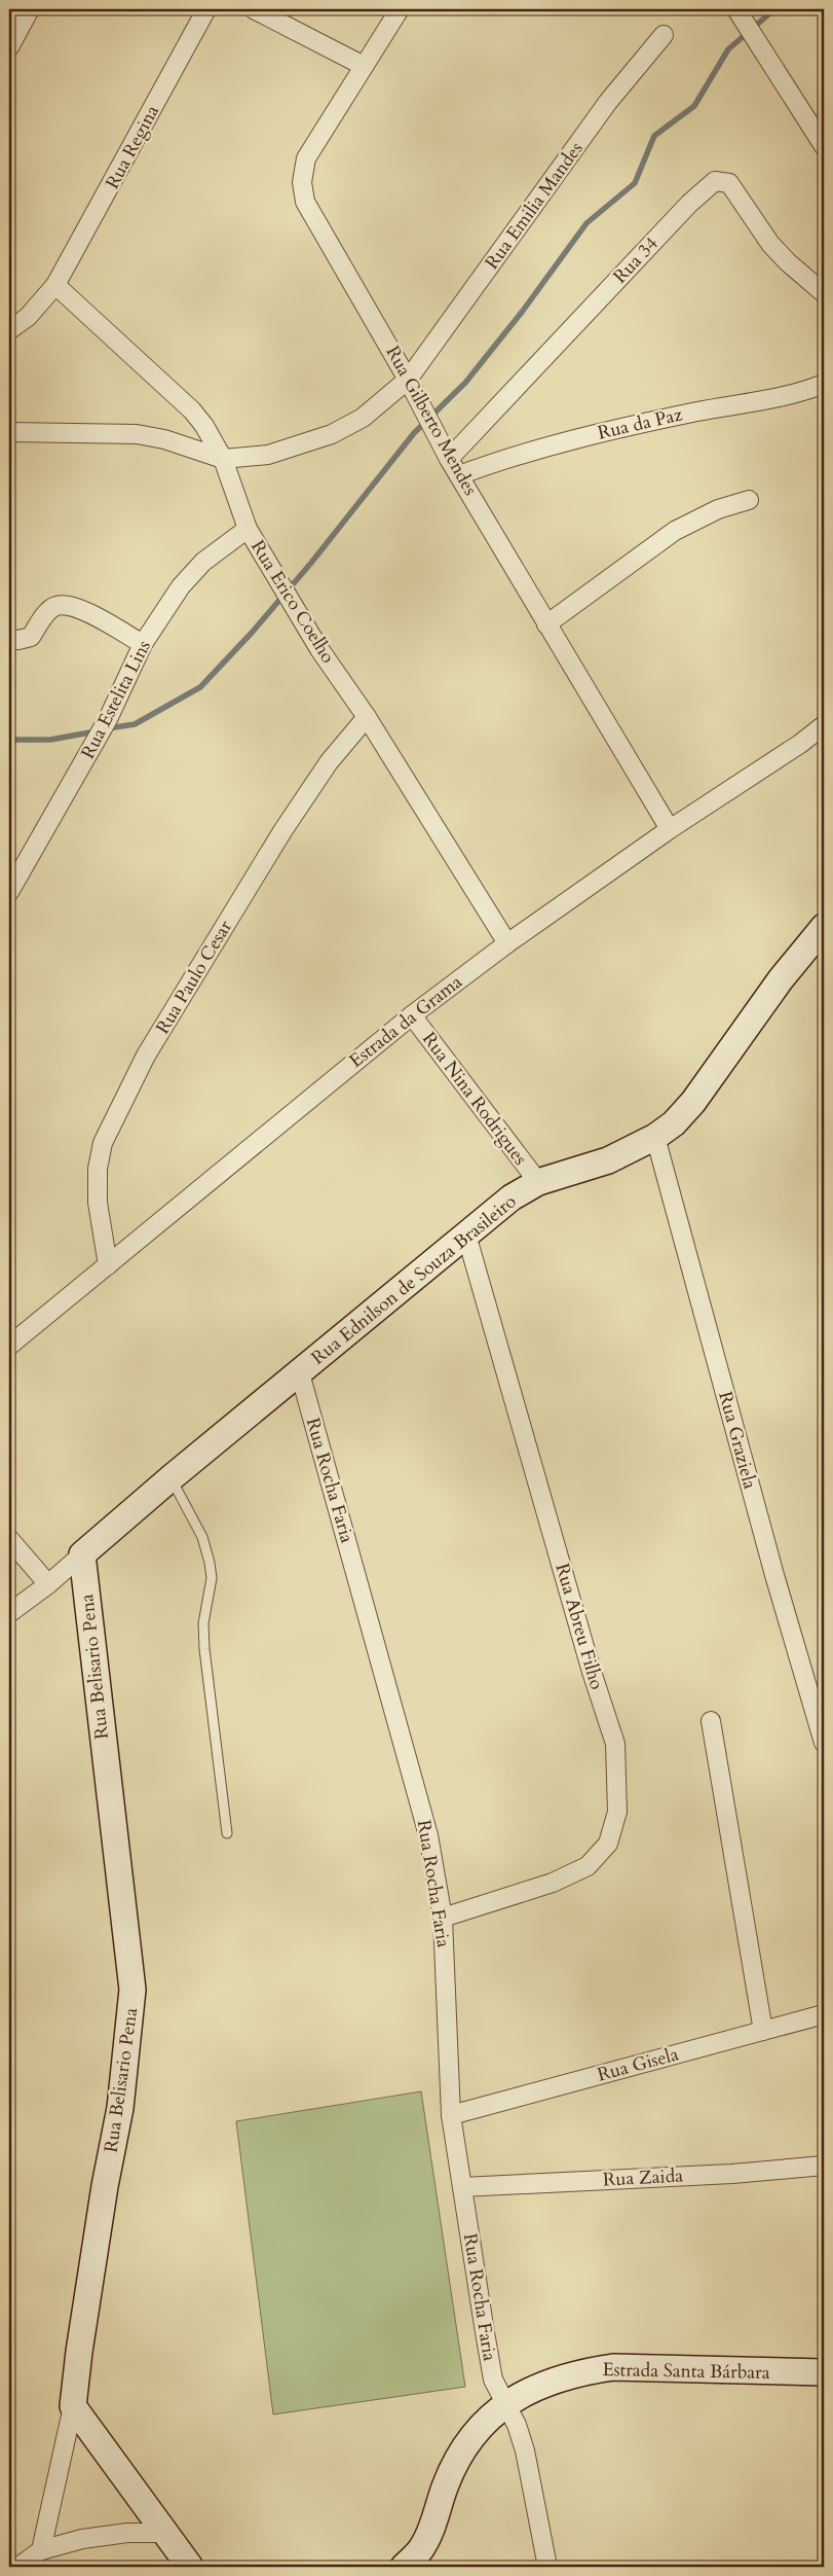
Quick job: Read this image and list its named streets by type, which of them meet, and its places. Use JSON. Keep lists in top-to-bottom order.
{
  "streets": {
    "street": [
      "Rua Regina",
      "Rua Emilia Mandes",
      "Rua 34",
      "Rua Gilberto Mendes",
      "Rua da Paz",
      "Rua Erico Coelho",
      "Rua Estelita Lins",
      "Rua Paulo Cesar",
      "Estrada da Grama",
      "Rua Nina Rodrigues",
      "Rua Ednilson de Souza Brasileiro",
      "Rua Graziela",
      "Rua Rocha Faria",
      "Rua Abreu Filho",
      "Rua Belisario Pena",
      "Rua Gisela",
      "Rua Zaida",
      "Estrada Santa Bárbara"
    ]
  },
  "crossings": [
    ["Rua Regina", "Rua Erico Coelho"],
    ["Rua Emilia Mandes", "Rua Gilberto Mendes"],
    ["Rua Emilia Mandes", "Rua Erico Coelho"],
    ["Rua 34", "Rua Gilberto Mendes"],
    ["Rua Gilberto Mendes", "Rua da Paz"],
    ["Rua Gilberto Mendes", "Estrada da Grama"],
    ["Rua Erico Coelho", "Rua Estelita Lins"],
    ["Rua Erico Coelho", "Rua Paulo Cesar"],
    ["Rua Erico Coelho", "Estrada da Grama"],
    ["Rua Paulo Cesar", "Estrada da Grama"],
    ["Estrada da Grama", "Rua Nina Rodrigues"],
    ["Rua Nina Rodrigues", "Rua Ednilson de Souza Brasileiro"],
    ["Rua Ednilson de Souza Brasileiro", "Rua Graziela"],
    ["Rua Ednilson de Souza Brasileiro", "Rua Rocha Faria"],
    ["Rua Ednilson de Souza Brasileiro", "Rua Abreu Filho"],
    ["Rua Ednilson de Souza Brasileiro", "Rua Belisario Pena"],
    ["Rua Rocha Faria", "Rua Abreu Filho"],
    ["Rua Rocha Faria", "Rua Gisela"],
    ["Rua Rocha Faria", "Rua Zaida"],
    ["Rua Rocha Faria", "Estrada Santa Bárbara"]
  ]
}
